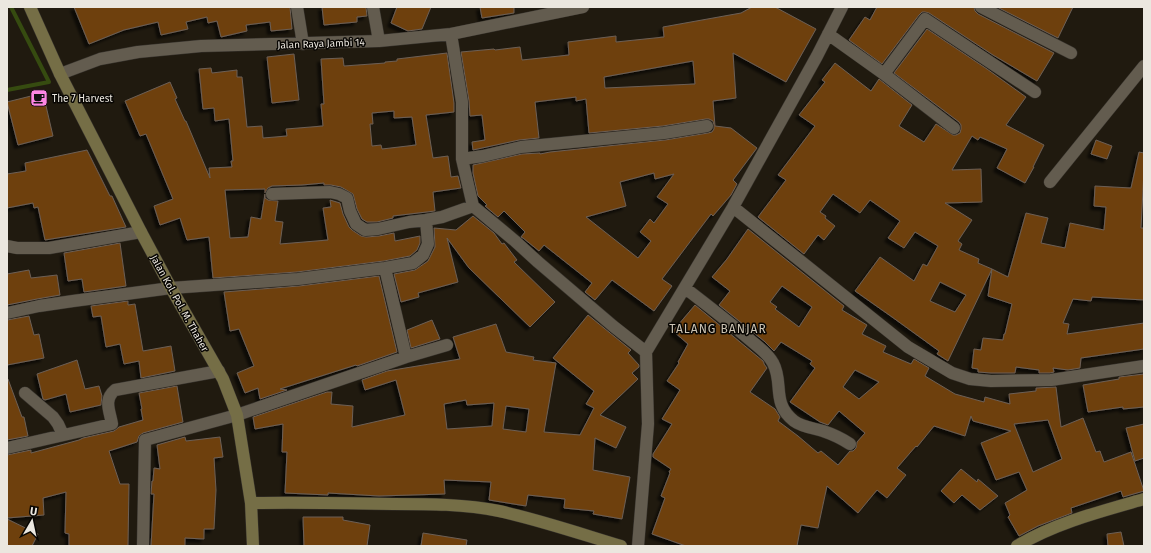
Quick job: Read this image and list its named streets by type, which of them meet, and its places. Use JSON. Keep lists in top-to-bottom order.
{
  "streets": {
    "street": ["Jalan Raya Jambi 14", "Jalan Kol. Pol. M. Thaher"]
  },
  "crossings": [
    ["Jalan Raya Jambi 14", "Jalan Kol. Pol. M. Thaher"]
  ],
  "districts": ["TALANG BANJAR"],
  "places": {
    "cafe": ["The 7 Harvest"]
  },
  "north": "top"
}
